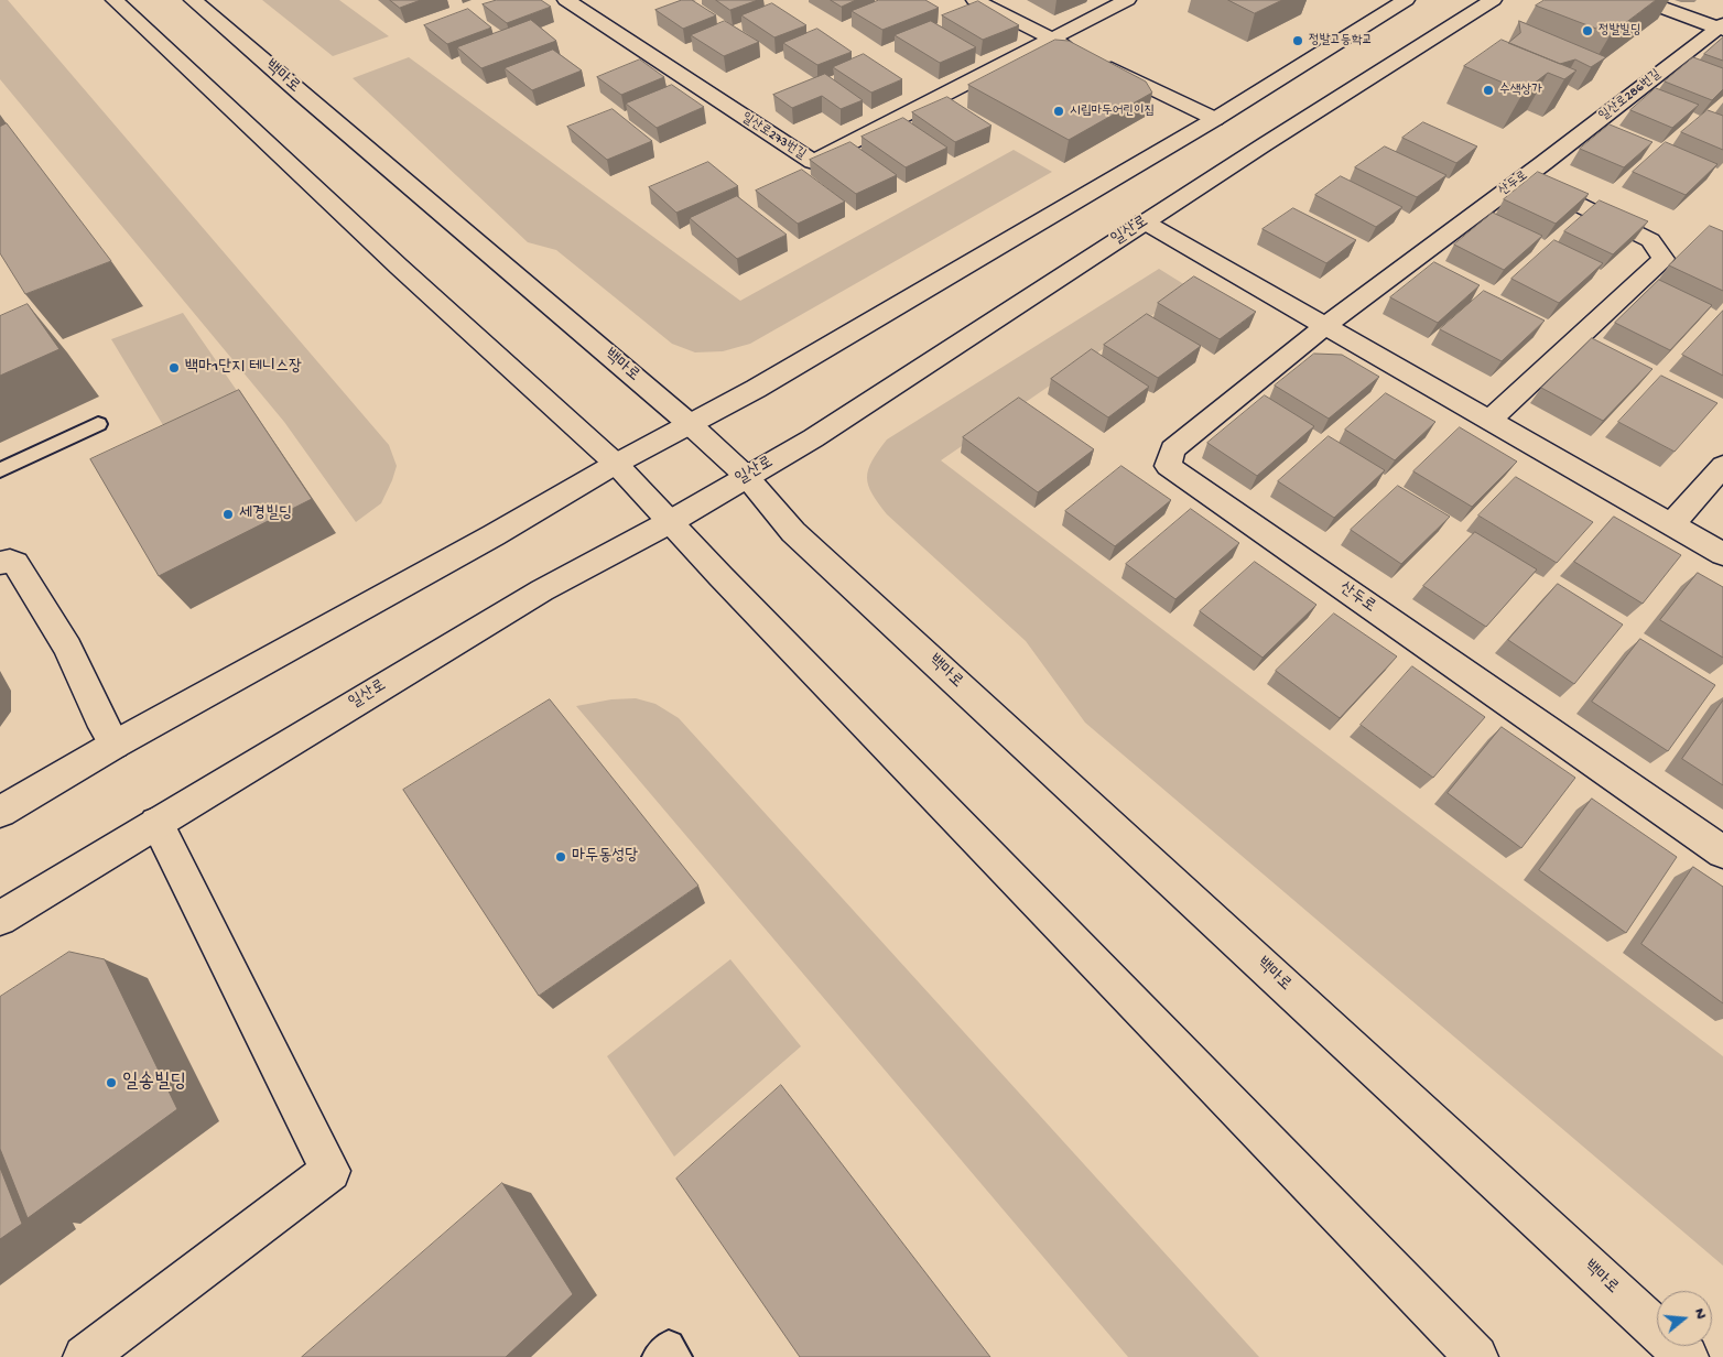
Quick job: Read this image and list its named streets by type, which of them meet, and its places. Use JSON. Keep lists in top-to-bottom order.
{
  "streets": {
    "main road": [
      "백마로",
      "일산로286번길",
      "일산로273번길",
      "산두로",
      "일산로"
    ]
  },
  "crossings": [
    ["백마로", "일산로"],
    ["일산로286번길", "산두로"]
  ],
  "places": [
    "정발빌딩",
    "정발고등학교",
    "수색상가",
    "시립마두어린이집",
    "백마1단지 테니스장",
    "세경빌딩",
    "마두동성당",
    "일송빌딩"
  ],
  "north": "right"
}
